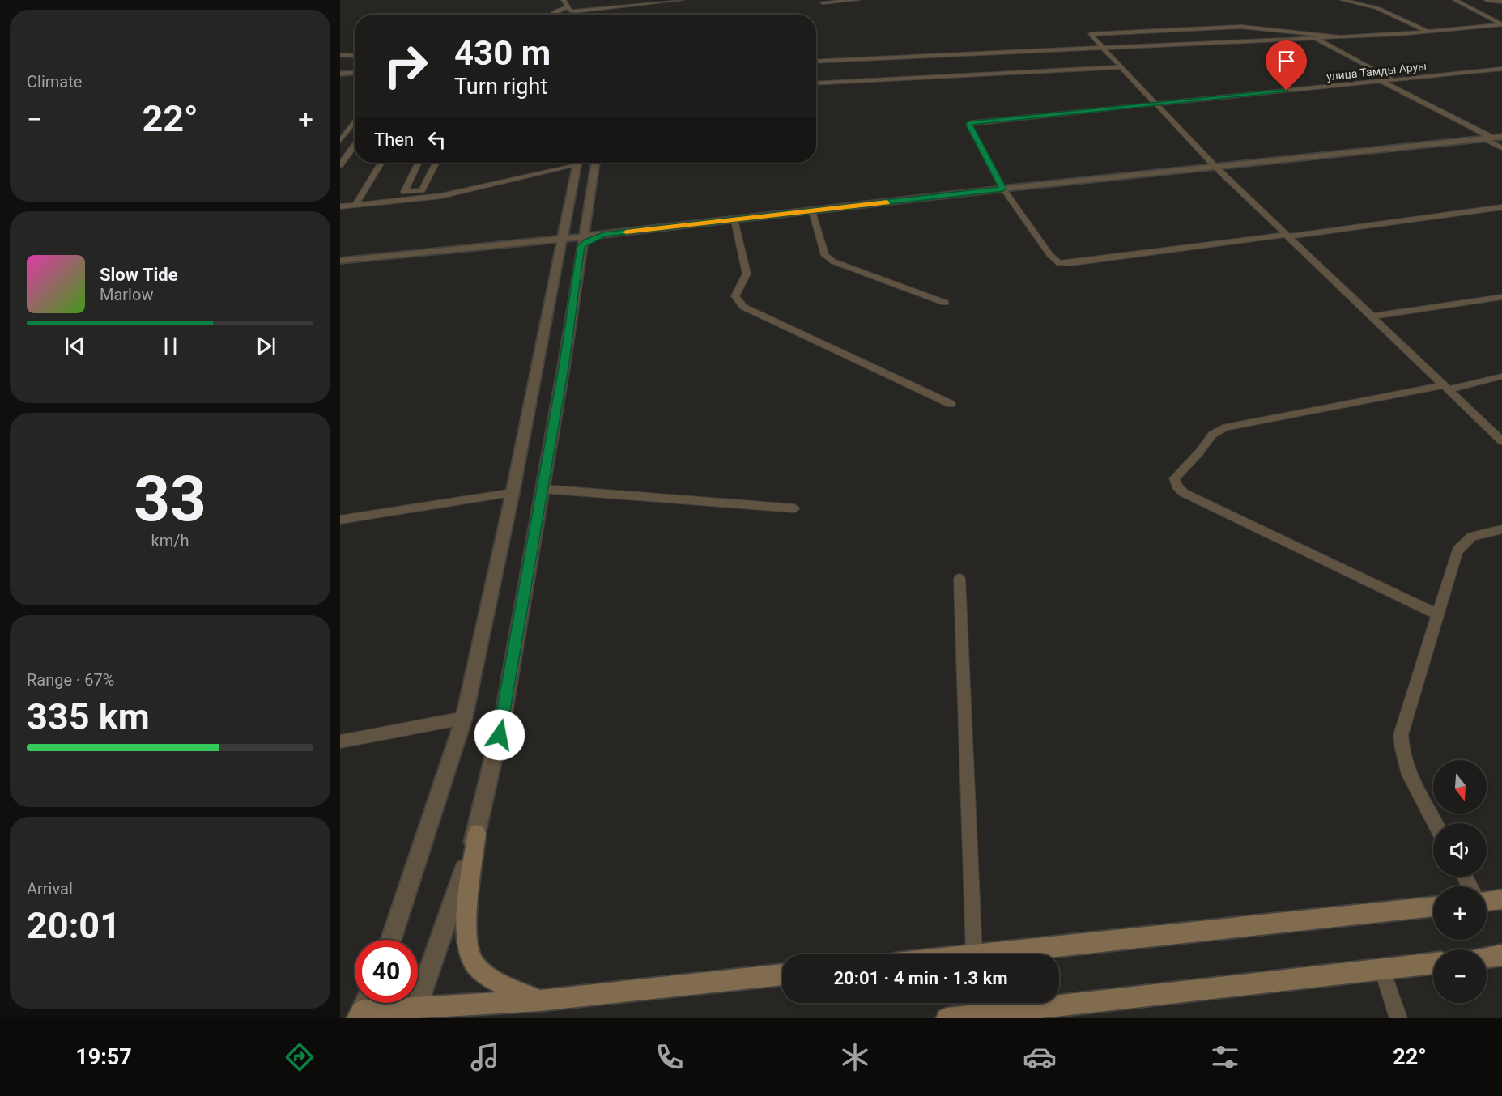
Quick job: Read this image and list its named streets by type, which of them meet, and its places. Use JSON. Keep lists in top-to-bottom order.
{
  "streets": {
    "street": ["улица Тамды Аруы"]
  },
  "north": "bottom",
  "page": {
    "tile": [
      "Climate",
      ["33", "km/h"],
      ["Range · 67%", "335 km"],
      ["Arrival", "20:01"]
    ],
    "turn": ["430 m", "Turn right"],
    "heat": ["−", "22°", "+"],
    "then": "Then",
    "song": ["Slow Tide", "Marlow"],
    "map_buttons": ["+", "−"],
    "limit": "40",
    "trip": "20:01 · 4 min · 1.3 km",
    "tabs": ["19:57", "22°"]
  }
}
